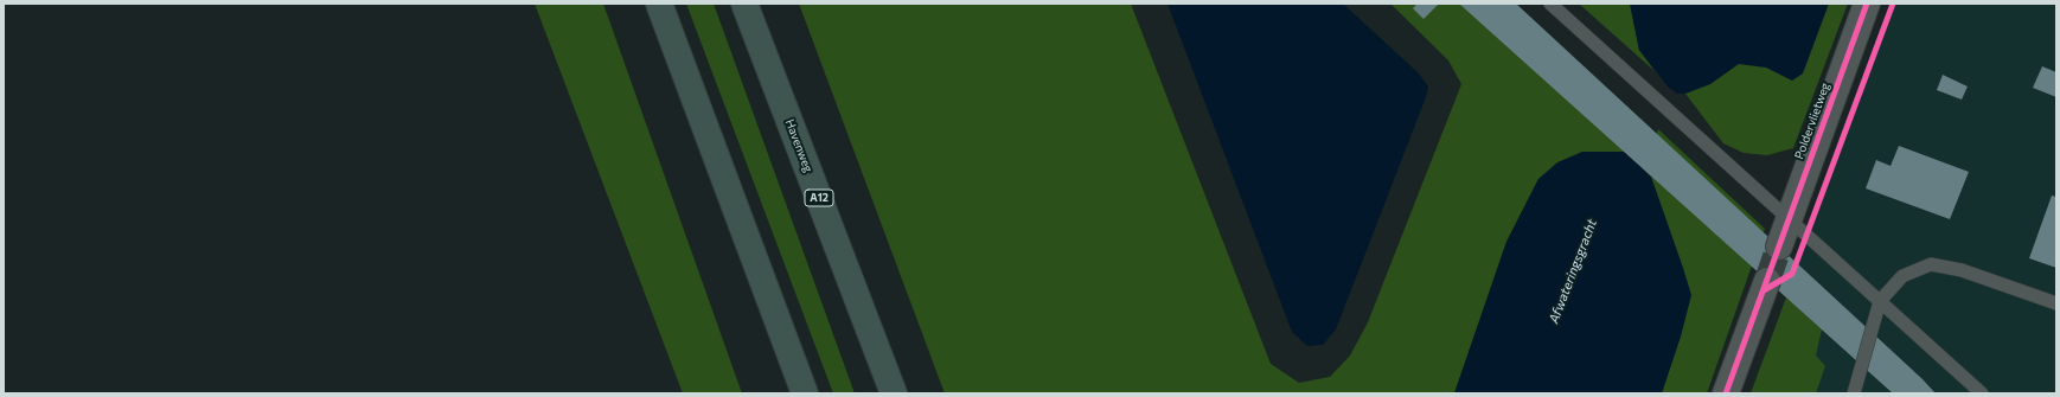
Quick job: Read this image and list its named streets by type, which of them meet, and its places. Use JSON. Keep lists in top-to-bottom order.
{
  "streets": {
    "highway": ["Havenweg", "A12"],
    "street": ["Poldervlietweg"]
  },
  "water": ["Afwateringsgracht"]
}
